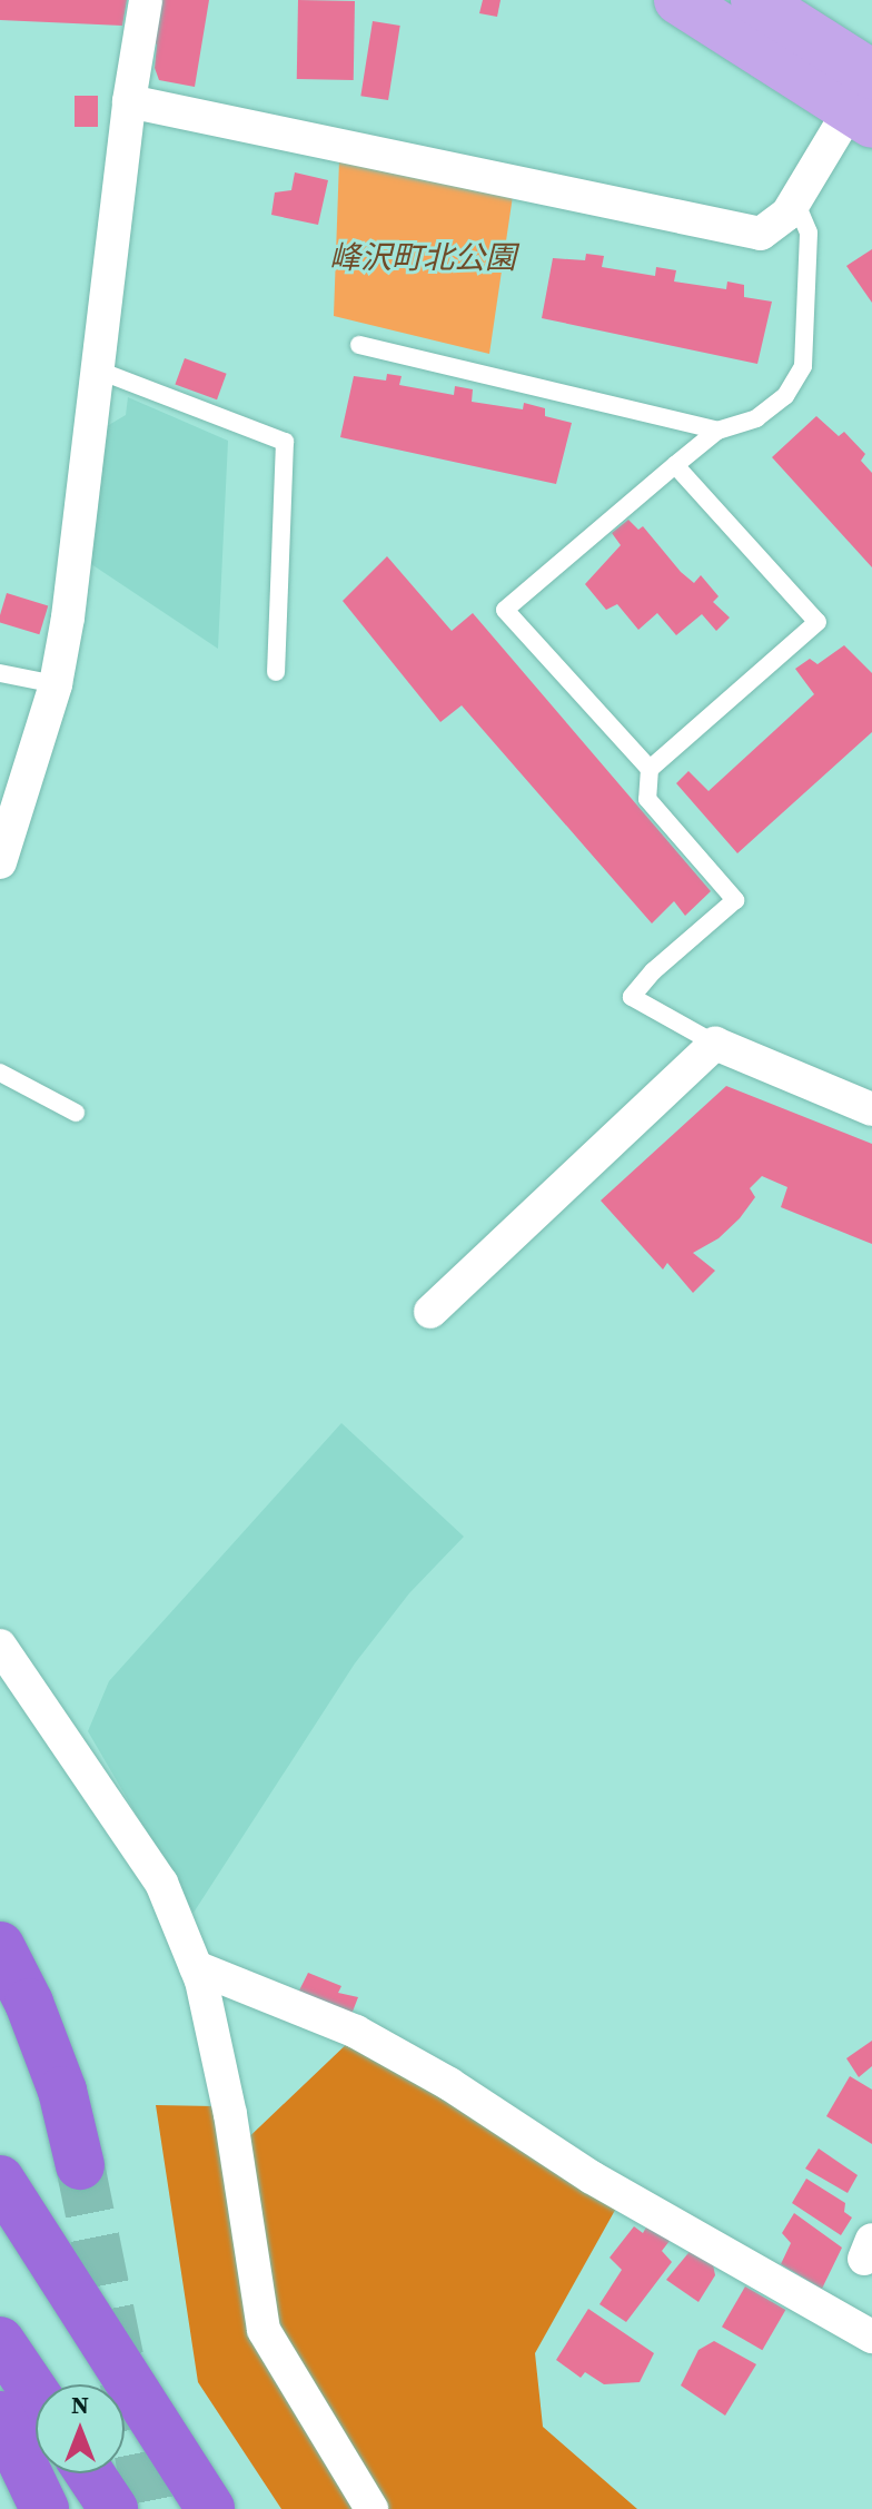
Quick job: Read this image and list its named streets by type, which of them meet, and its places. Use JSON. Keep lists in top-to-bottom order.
{
  "parks": ["峰沢町北公園"],
  "north": "top"
}
